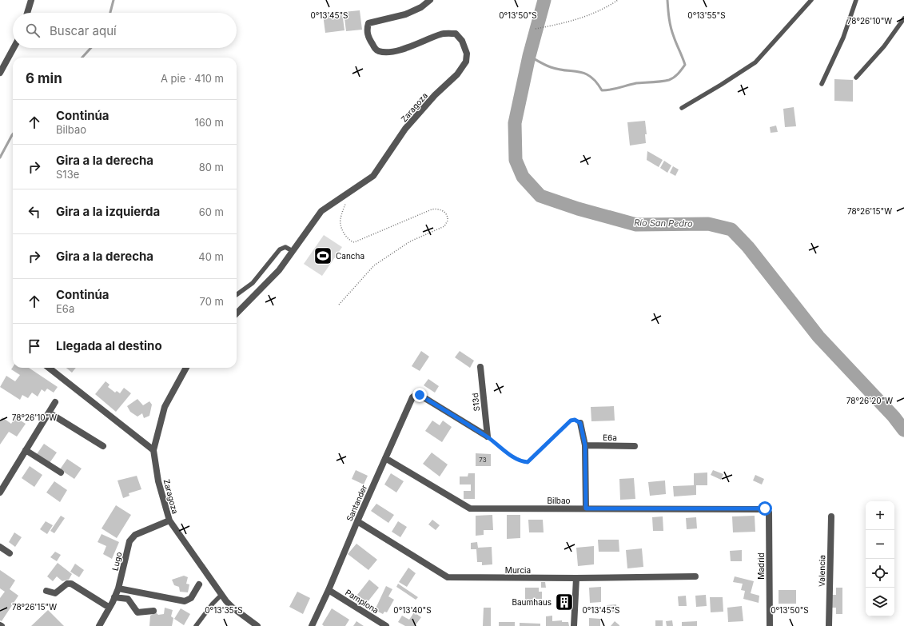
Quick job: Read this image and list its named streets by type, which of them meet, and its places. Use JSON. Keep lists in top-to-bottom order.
{
  "streets": {
    "street": [
      "Zaragoza",
      "S13d",
      "E6a",
      "Bilbao",
      "Santander",
      "Lugo",
      "Madrid",
      "Murcia",
      "Valencia",
      "Pamplona"
    ]
  },
  "crossings": [
    ["Zaragoza", "Lugo"],
    ["S13d", "Santander"],
    ["Bilbao", "Santander"],
    ["Bilbao", "Madrid"],
    ["Santander", "Murcia"],
    ["Santander", "Pamplona"]
  ],
  "water": ["Río San Pedro"],
  "places": {
    "sports": ["Cancha"],
    "building": ["Baumhaus"]
  },
  "house_numbers": ["73"],
  "page": {
    "search": "Buscar aquí",
    "heading": ["6 min", "A pie · 410 m"],
    "list": [
      ["Continúa", "Bilbao", "160 m"],
      ["Gira a la derecha", "S13e", "80 m"],
      ["Gira a la izquierda", "60 m"],
      ["Gira a la derecha", "40 m"],
      ["Continúa", "E6a", "70 m"],
      "Llegada al destino"
    ],
    "map_buttons": ["+", "−"]
  },
  "coordinates": [
    "0°13'55\"S",
    "0°13'45\"S",
    "0°13'50\"S",
    "78°26'10\"W",
    "78°26'15\"W",
    "78°26'20\"W",
    "0°13'35\"S",
    "0°13'40\"S"
  ]
}
